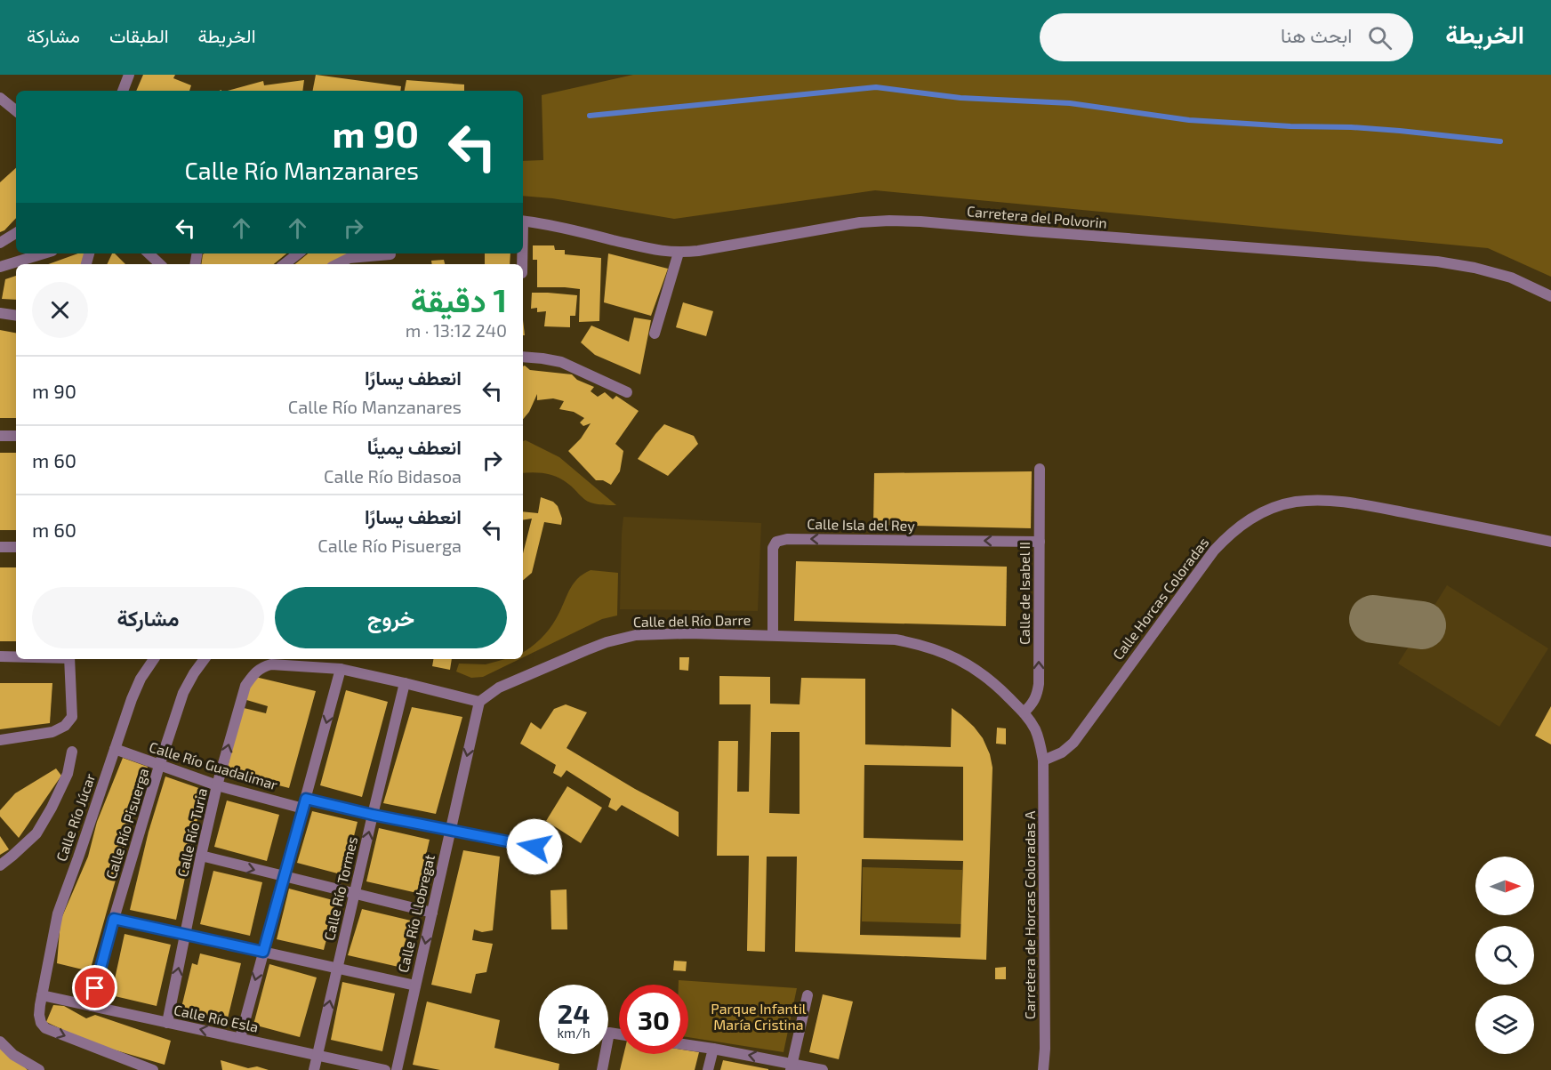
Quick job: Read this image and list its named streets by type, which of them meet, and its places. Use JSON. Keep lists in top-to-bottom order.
{
  "streets": {
    "street": [
      "Carretera del Polvorin",
      "Calle Isla del Rey",
      "Calle de Isabel II",
      "Calle Horcas Coloradas",
      "Calle del Río Darre",
      "Calle Río Guadalimar",
      "Calle Río Júcar",
      "Calle Río Pisuerga",
      "Calle Río Turia",
      "Calle Río Tormes",
      "Calle Río Llobregat",
      "Carretera de Horcas Coloradas A",
      "Calle Río Esla"
    ]
  },
  "crossings": [
    ["Calle Isla del Rey", "Calle de Isabel II"],
    ["Calle Isla del Rey", "Calle del Río Darre"],
    ["Calle de Isabel II", "Calle del Río Darre"],
    ["Calle Horcas Coloradas", "Calle del Río Darre"],
    ["Calle Horcas Coloradas", "Carretera de Horcas Coloradas A"],
    ["Calle del Río Darre", "Calle Río Llobregat"],
    ["Calle del Río Darre", "Carretera de Horcas Coloradas A"],
    ["Calle Río Guadalimar", "Calle Río Júcar"],
    ["Calle Río Guadalimar", "Calle Río Pisuerga"],
    ["Calle Río Guadalimar", "Calle Río Turia"],
    ["Calle Río Guadalimar", "Calle Río Tormes"],
    ["Calle Río Guadalimar", "Calle Río Llobregat"],
    ["Calle Río Júcar", "Calle Río Esla"],
    ["Calle Río Pisuerga", "Calle Río Esla"],
    ["Calle Río Turia", "Calle Río Esla"],
    ["Calle Río Tormes", "Calle Río Esla"]
  ],
  "one_way": ["Calle de Isabel II", "Calle Río Llobregat"],
  "parks": ["Parque Infantil María Cristina"],
  "north": "right",
  "page": {
    "header": "الخريطة",
    "search": "ابحث هنا",
    "nav": ["الخريطة", "الطبقات", "مشاركة"],
    "turn": ["90 m", "Calle Río Manzanares"],
    "heading": ["1 دقيقة", "240 m · 13:12"],
    "list": [
      {
        "name": "انعطف يسارًا",
        "note": "Calle Río Manzanares",
        "value": "90 m"
      },
      {
        "name": "انعطف يمينًا",
        "note": "Calle Río Bidasoa",
        "value": "60 m"
      },
      {
        "name": "انعطف يسارًا",
        "note": "Calle Río Pisuerga",
        "value": "60 m"
      }
    ],
    "buttons": ["خروج", "مشاركة"],
    "speed": "24 km/h",
    "limit": "30"
  }
}
